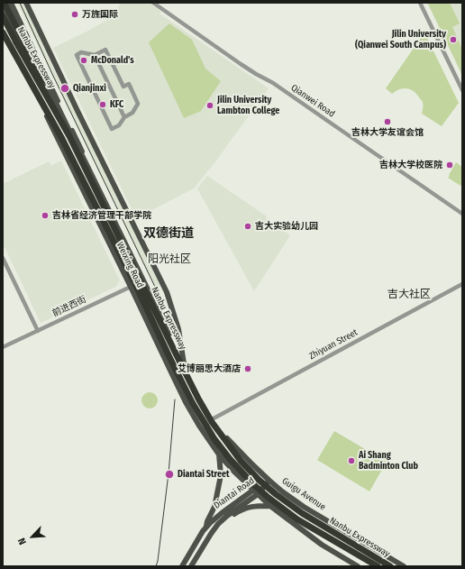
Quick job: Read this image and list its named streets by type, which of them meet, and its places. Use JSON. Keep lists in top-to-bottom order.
{
  "streets": {
    "highway": ["Nanbu Expressway"],
    "main road": ["Weixing Road", "Diantai Road", "Guigu Avenue"],
    "street": ["Qianwei Road", "前进西街", "Zhiyuan Street"]
  },
  "crossings": [
    ["Weixing Road", "前进西街"],
    ["Weixing Road", "Zhiyuan Street"],
    ["Weixing Road", "Diantai Road"],
    ["Weixing Road", "Guigu Avenue"],
    ["Diantai Road", "Guigu Avenue"]
  ],
  "districts": ["双德街道", "阳光社区", "吉大社区"],
  "places": [
    "万旌国际",
    "Jilin University (Qianwei South Campus)",
    "McDonald's",
    "Qianjinxi",
    "KFC",
    "Jilin University Lambton College",
    "吉林大学友谊会馆",
    "吉林大学校医院",
    "吉林省经济管理干部学院",
    "吉大实验幼儿园",
    "艾博丽思大酒店",
    "Ai Shang Badminton Club",
    "Diantai Street"
  ],
  "north": "bottom left"
}
